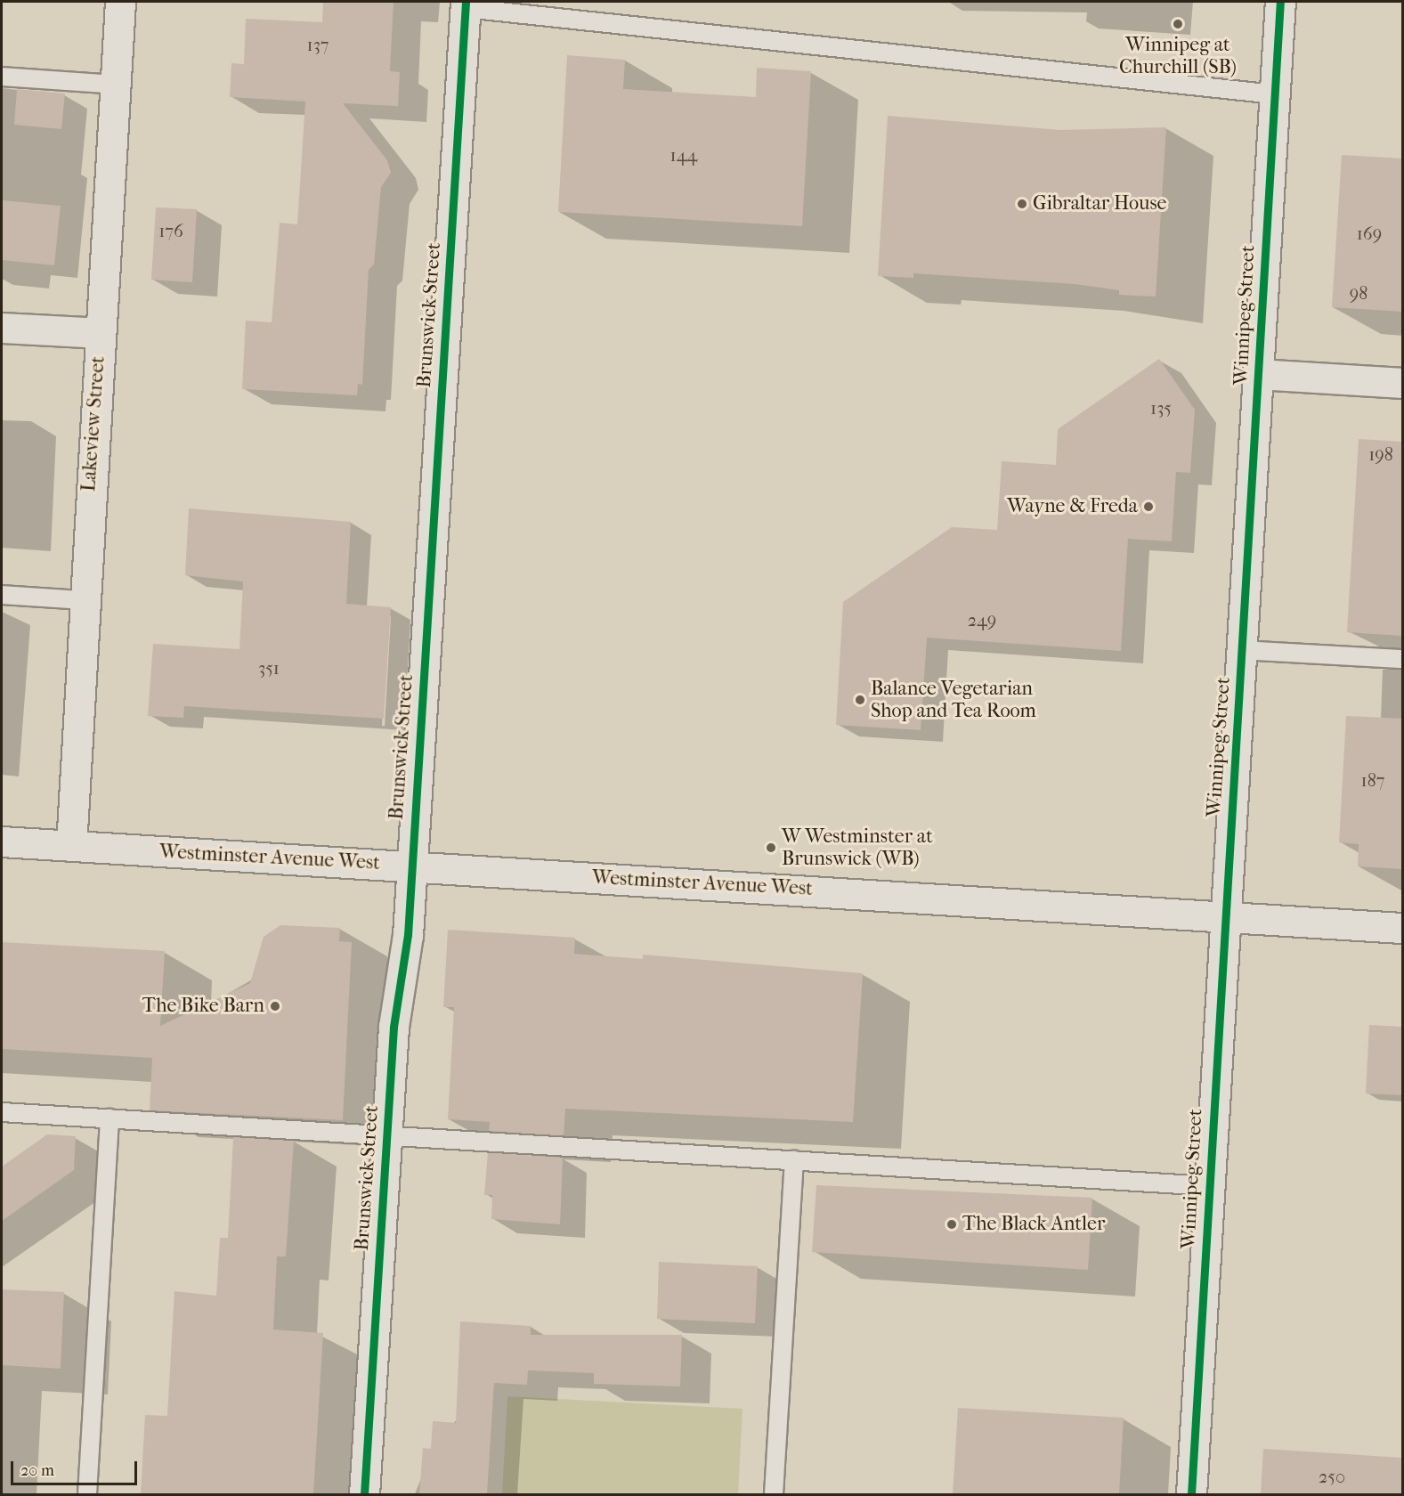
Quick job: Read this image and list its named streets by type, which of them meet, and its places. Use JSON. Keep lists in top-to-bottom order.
{
  "streets": {
    "street": [
      "Brunswick Street",
      "Winnipeg Street",
      "Lakeview Street",
      "Westminster Avenue West"
    ]
  },
  "crossings": [
    ["Brunswick Street", "Westminster Avenue West"],
    ["Winnipeg Street", "Westminster Avenue West"],
    ["Lakeview Street", "Westminster Avenue West"]
  ],
  "places": [
    "Winnipeg at Churchill (SB)",
    "Gibraltar House",
    "Wayne & Freda",
    "Balance Vegetarian Shop and Tea Room",
    "W Westminster at Brunswick (WB)",
    "The Bike Barn",
    "The Black Antler"
  ],
  "house_numbers": [
    "137",
    "144",
    "176",
    "169",
    "98",
    "135",
    "198",
    "249",
    "351",
    "187",
    "250"
  ],
  "scale_bar": "20 m"
}
